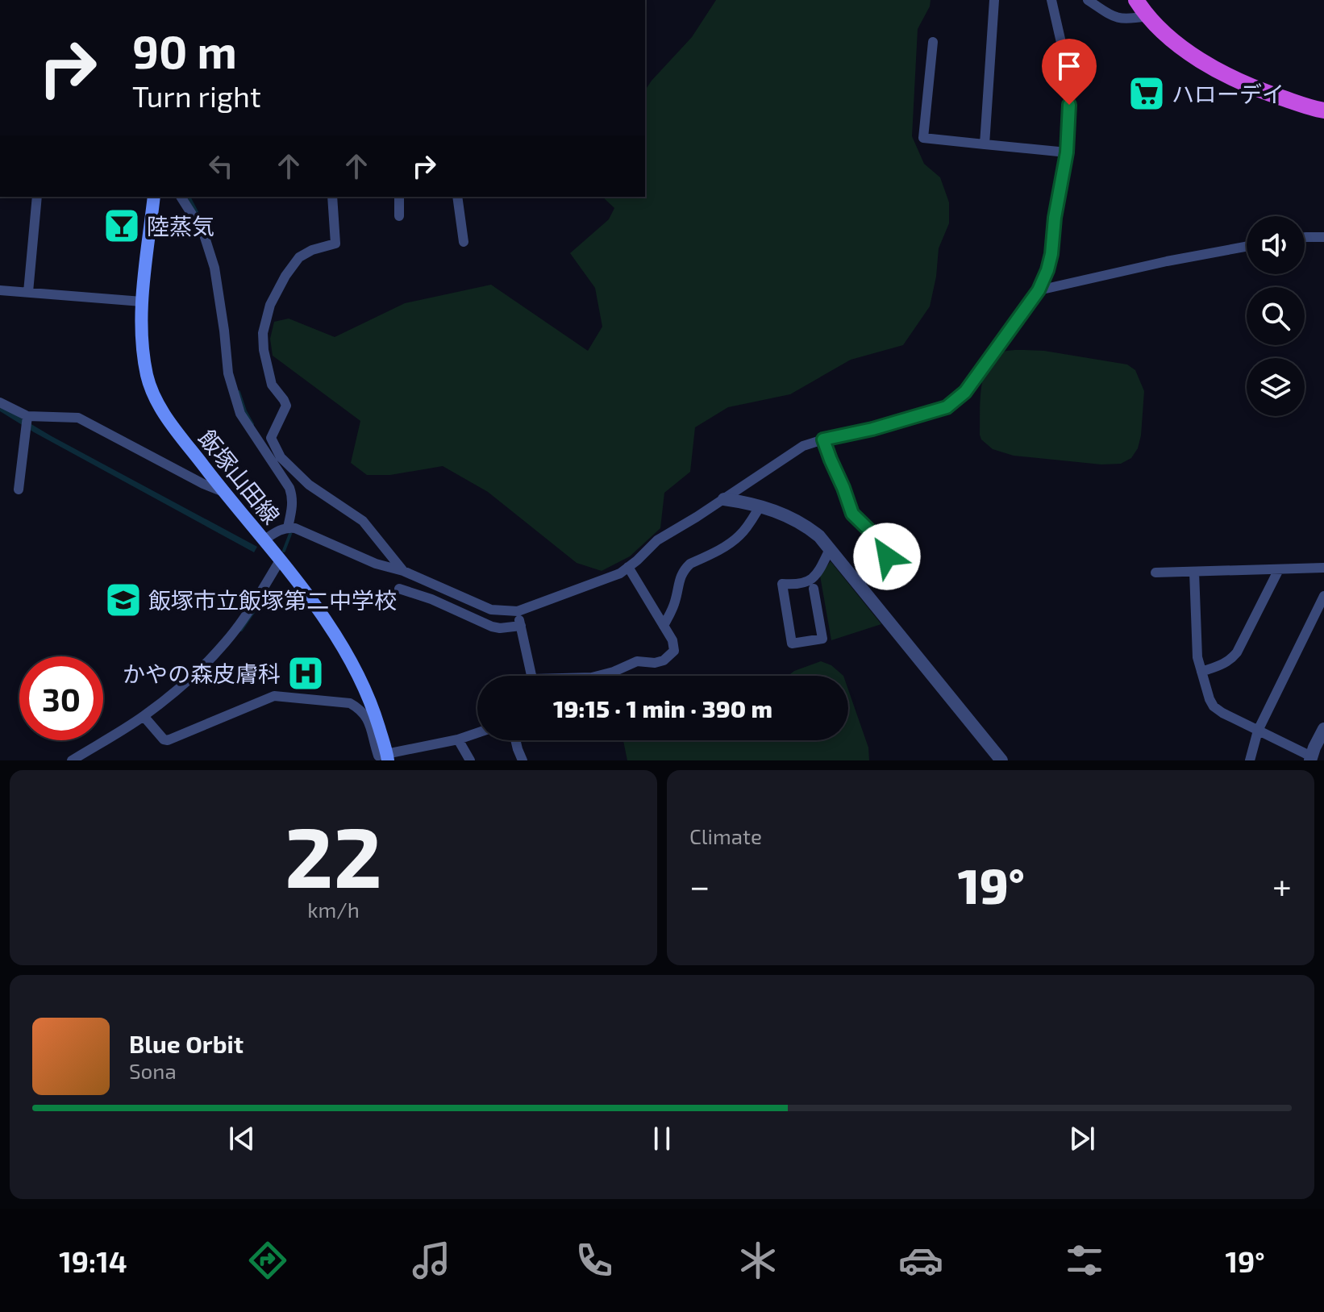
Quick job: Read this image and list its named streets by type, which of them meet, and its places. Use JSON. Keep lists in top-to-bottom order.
{
  "streets": {
    "main road": ["飯塚山田線"]
  },
  "places": {
    "supermarket": ["ハローデイ"],
    "bar": ["陸蒸気"],
    "school or university": ["飯塚市立飯塚第二中学校"],
    "hospital": ["かやの森皮膚科"]
  },
  "page": {
    "turn": ["90 m", "Turn right"],
    "limit": "30",
    "trip": "19:15 · 1 min · 390 m",
    "tile": [
      ["22", "km/h"],
      "Climate"
    ],
    "heat": ["−", "19°", "+"],
    "song": ["Blue Orbit", "Sona"],
    "tabs": ["19:14", "19°"]
  }
}
